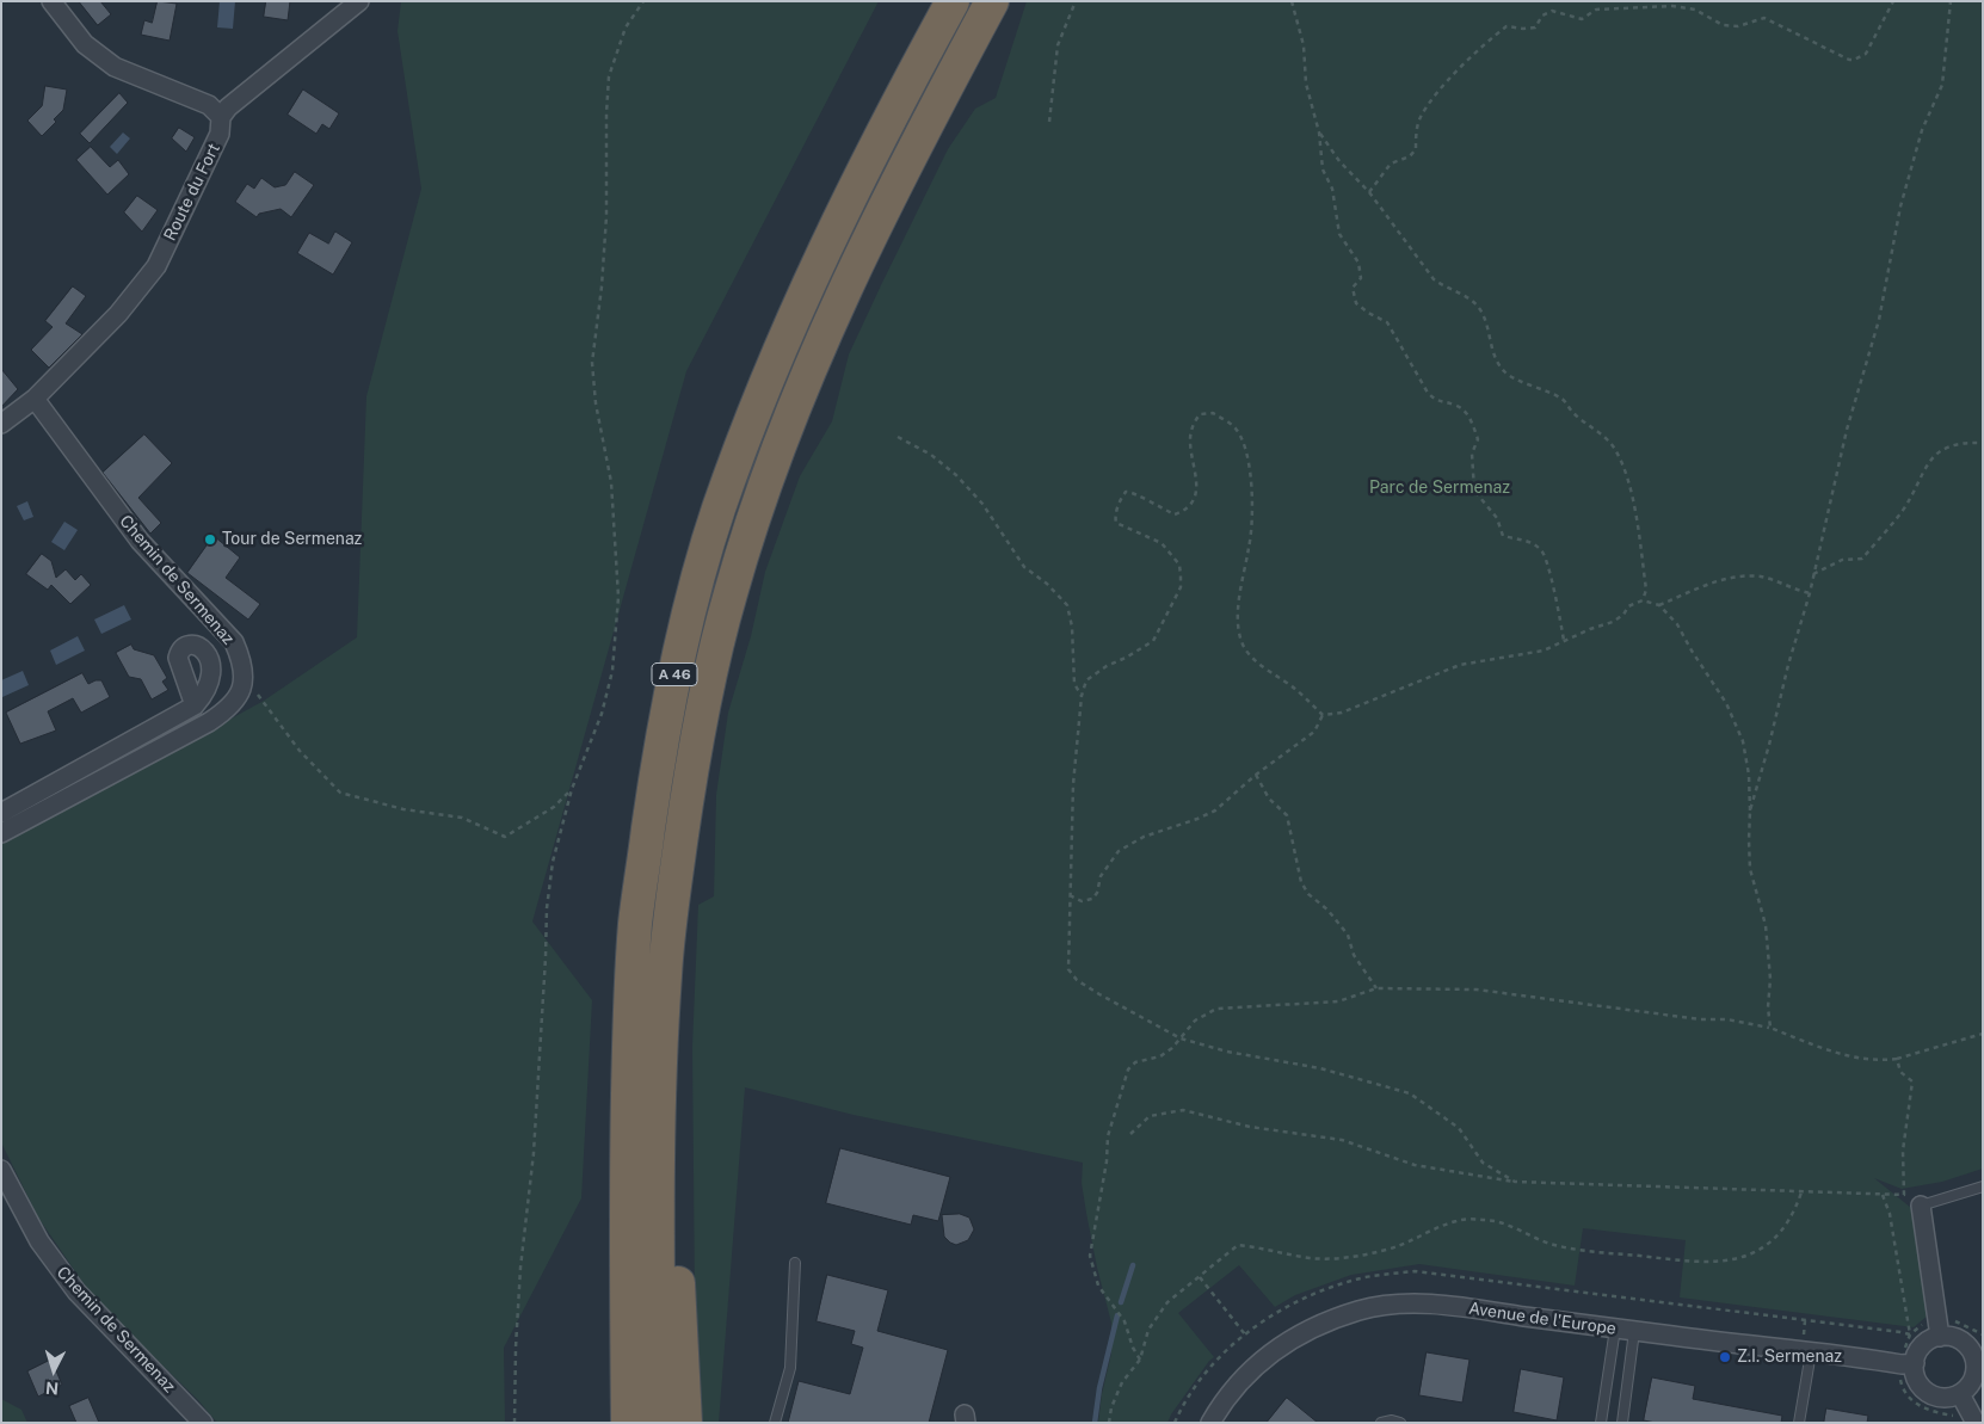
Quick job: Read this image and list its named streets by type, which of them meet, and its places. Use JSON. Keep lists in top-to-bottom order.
{
  "streets": {
    "highway": ["A 46"],
    "street": ["Route du Fort", "Chemin de Sermenaz", "Avenue de l'Europe"]
  },
  "crossings": [
    ["Route du Fort", "Chemin de Sermenaz"]
  ],
  "parks": ["Parc de Sermenaz"],
  "places": ["Tour de Sermenaz", "Z.I. Sermenaz"],
  "north": "bottom"
}
